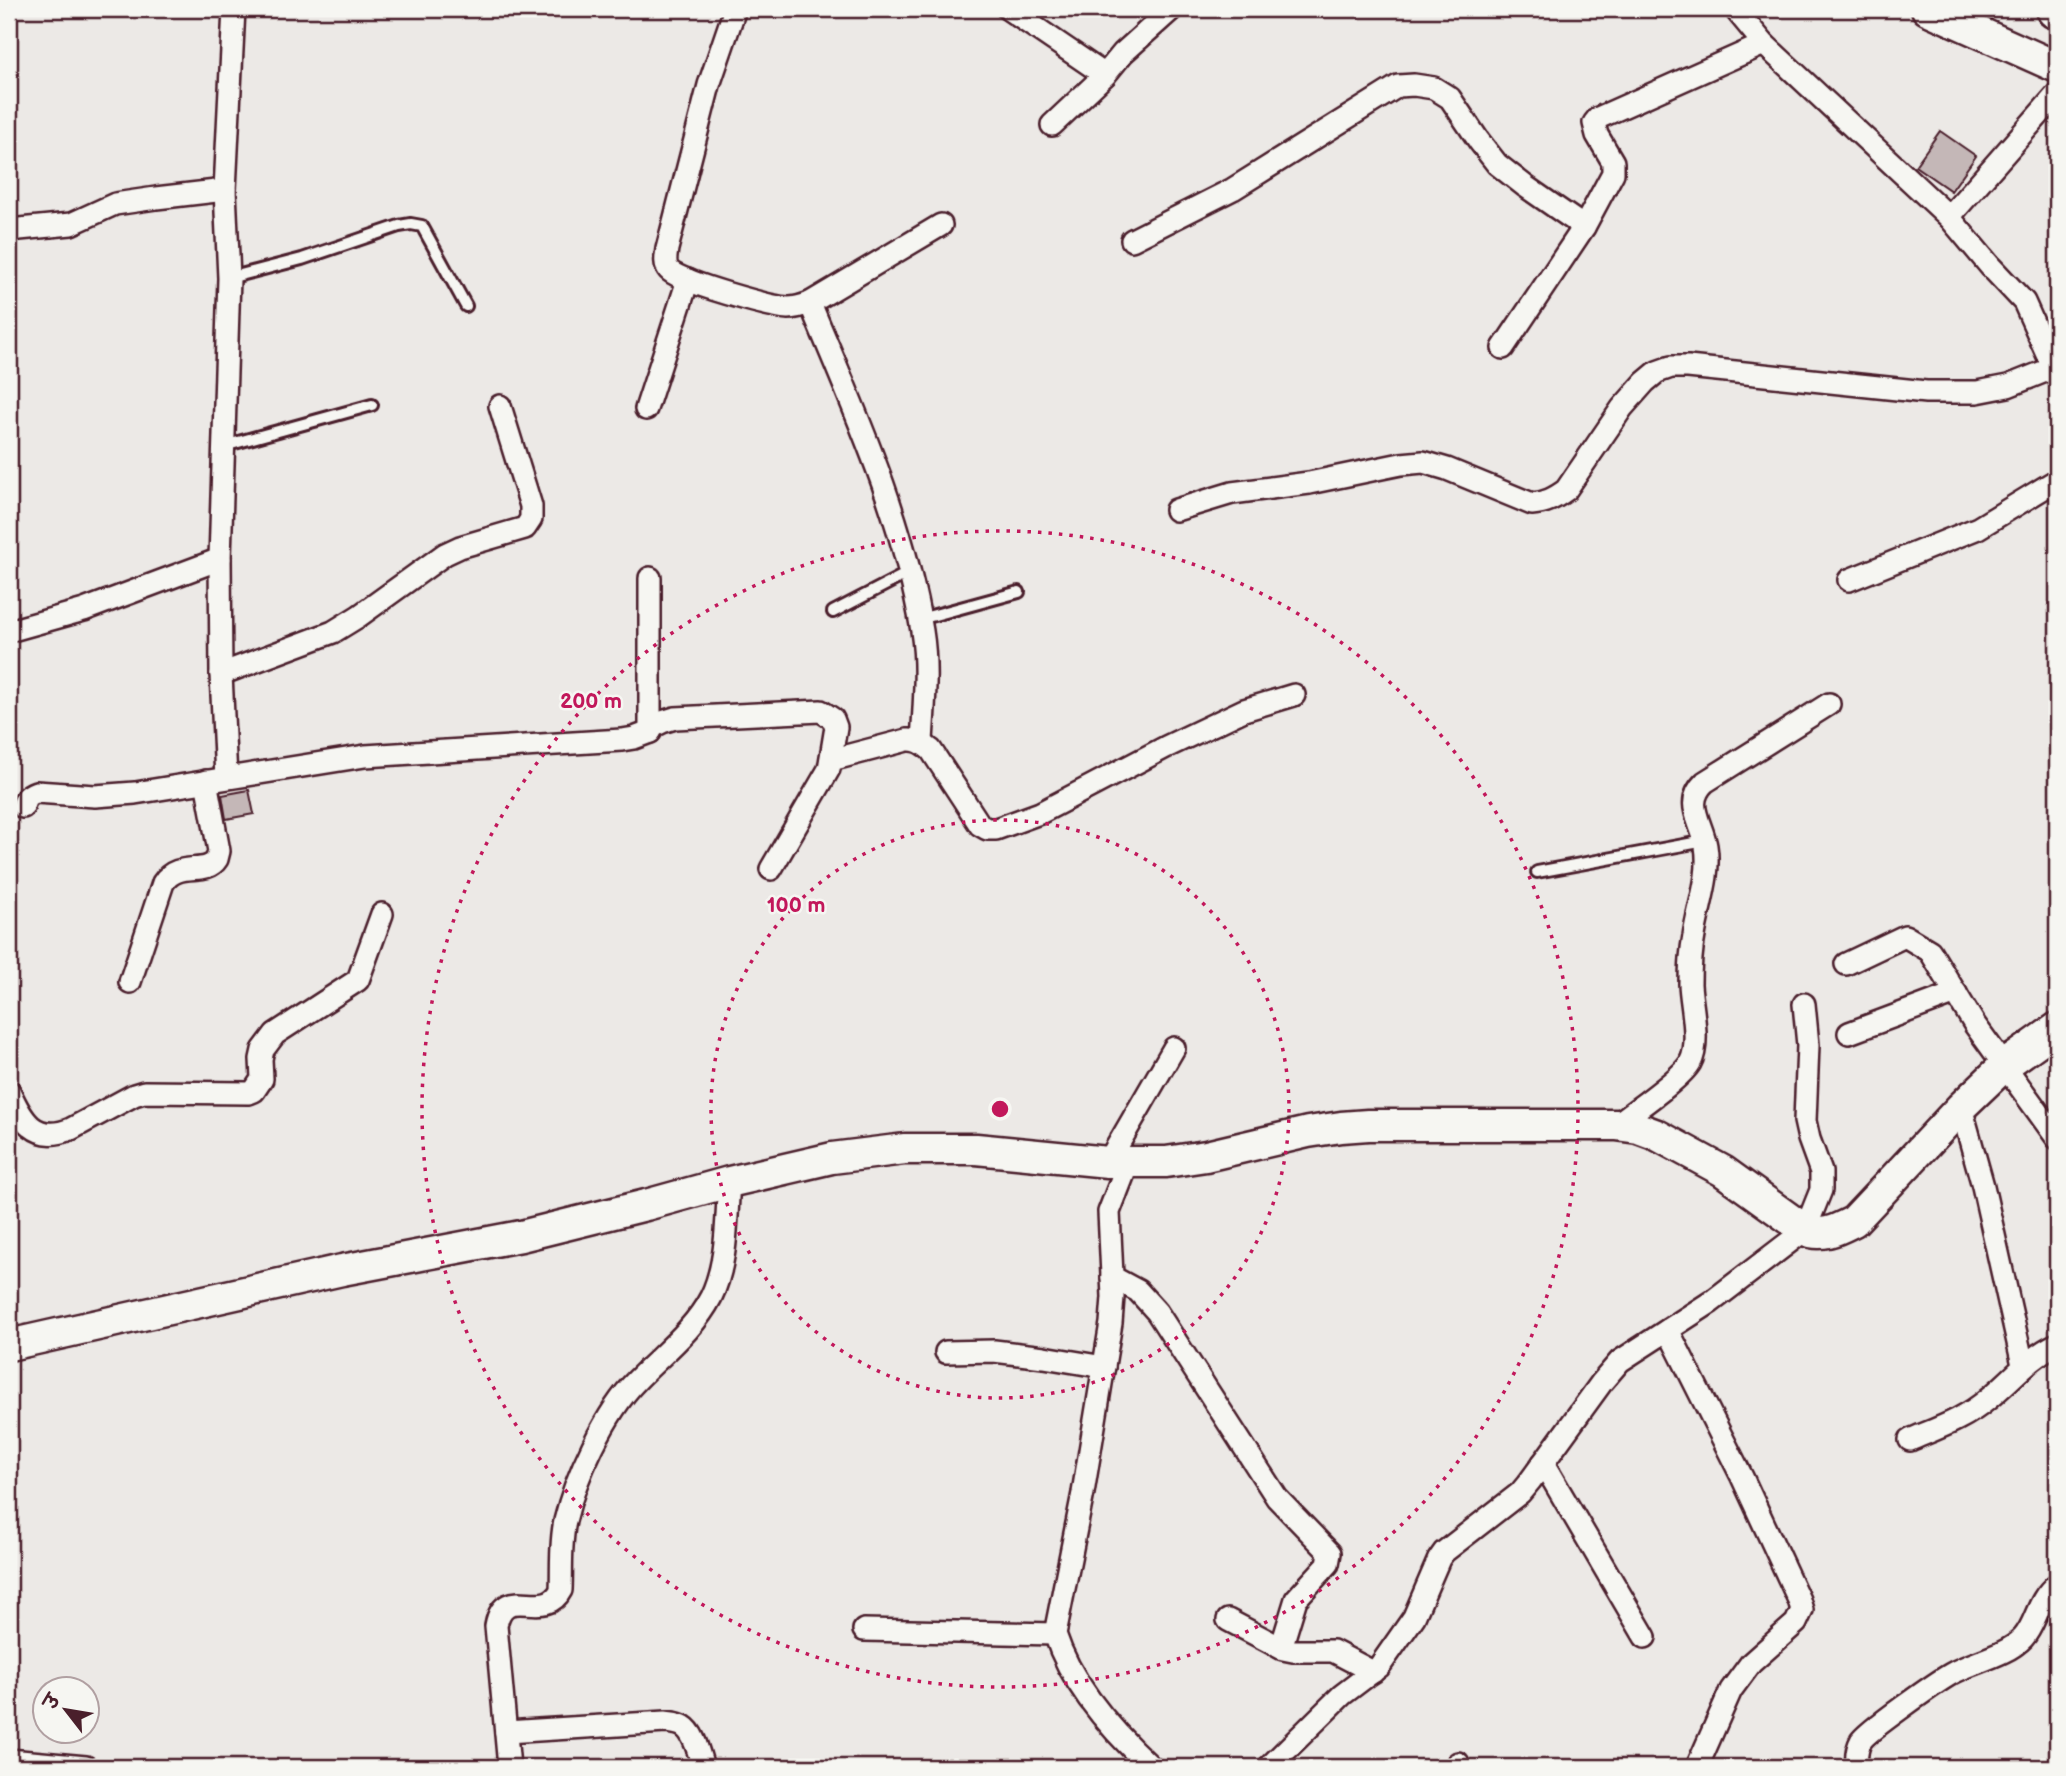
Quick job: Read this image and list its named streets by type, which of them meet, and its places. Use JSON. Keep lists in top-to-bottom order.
{
  "north": "top left",
  "rings": ["200 m", "100 m"]
}
